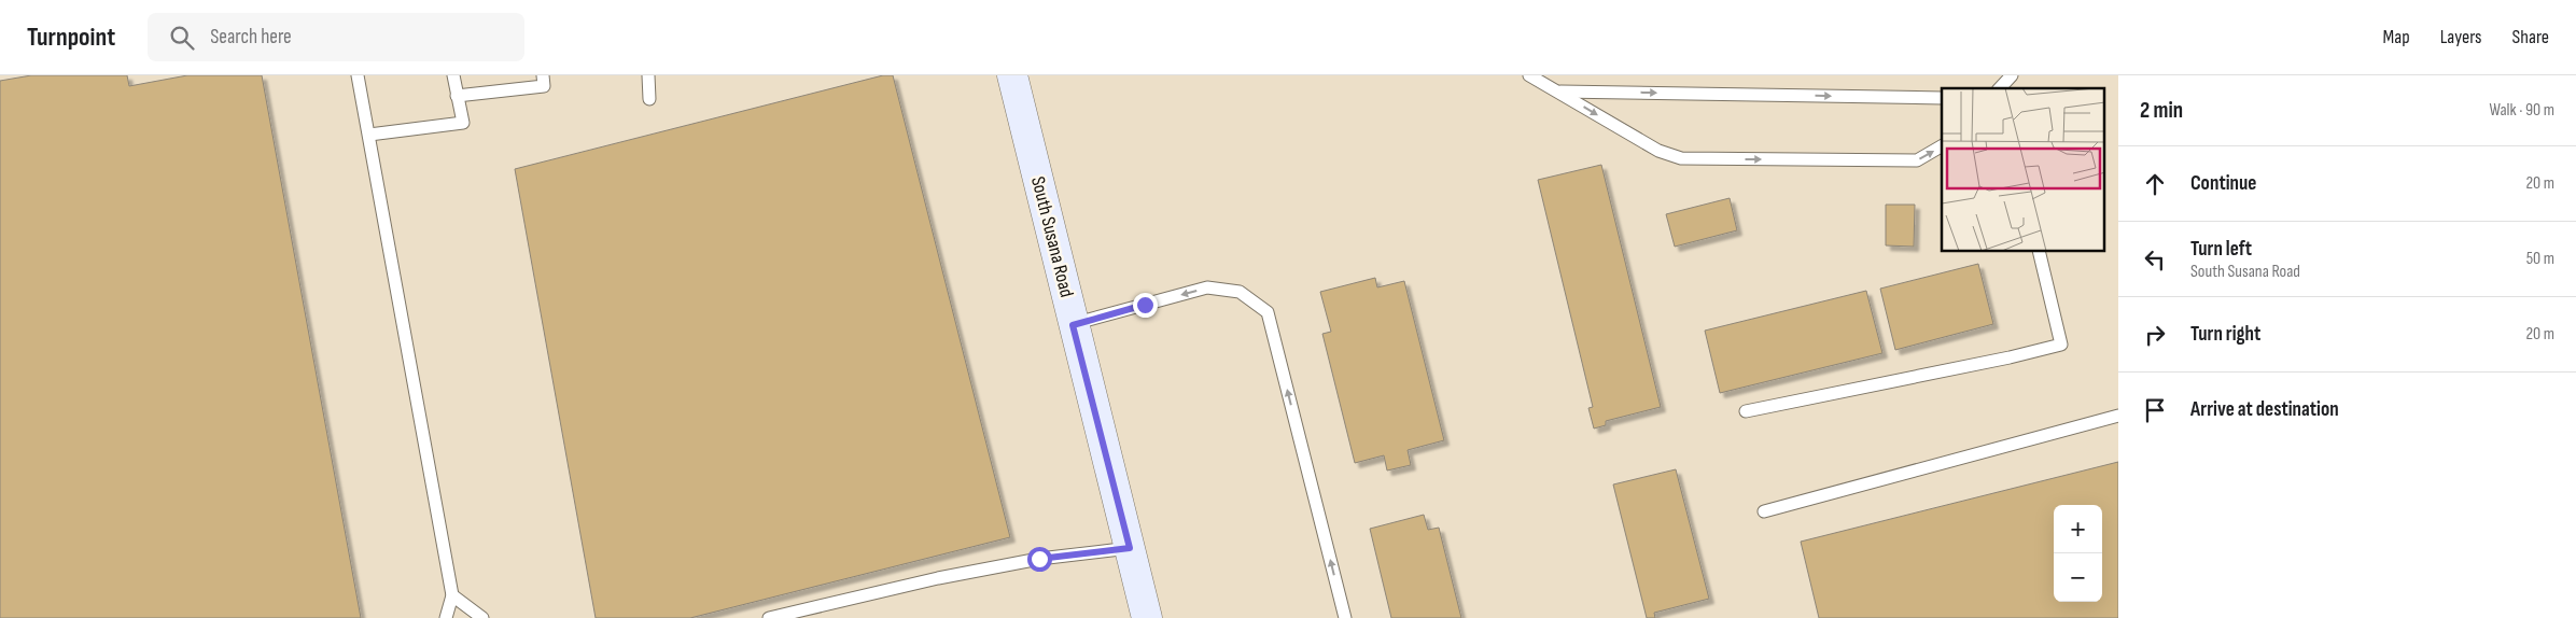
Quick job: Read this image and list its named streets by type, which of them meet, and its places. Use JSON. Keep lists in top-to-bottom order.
{
  "streets": {
    "street": ["South Susana Road"]
  },
  "page": {
    "header": "Turnpoint",
    "search": "Search here",
    "nav": ["Map", "Layers", "Share"],
    "heading": ["2 min", "Walk · 90 m"],
    "list": [
      ["Continue", "20 m"],
      ["Turn left", "South Susana Road", "50 m"],
      ["Turn right", "20 m"],
      "Arrive at destination"
    ],
    "map_buttons": ["+", "−"]
  }
}
